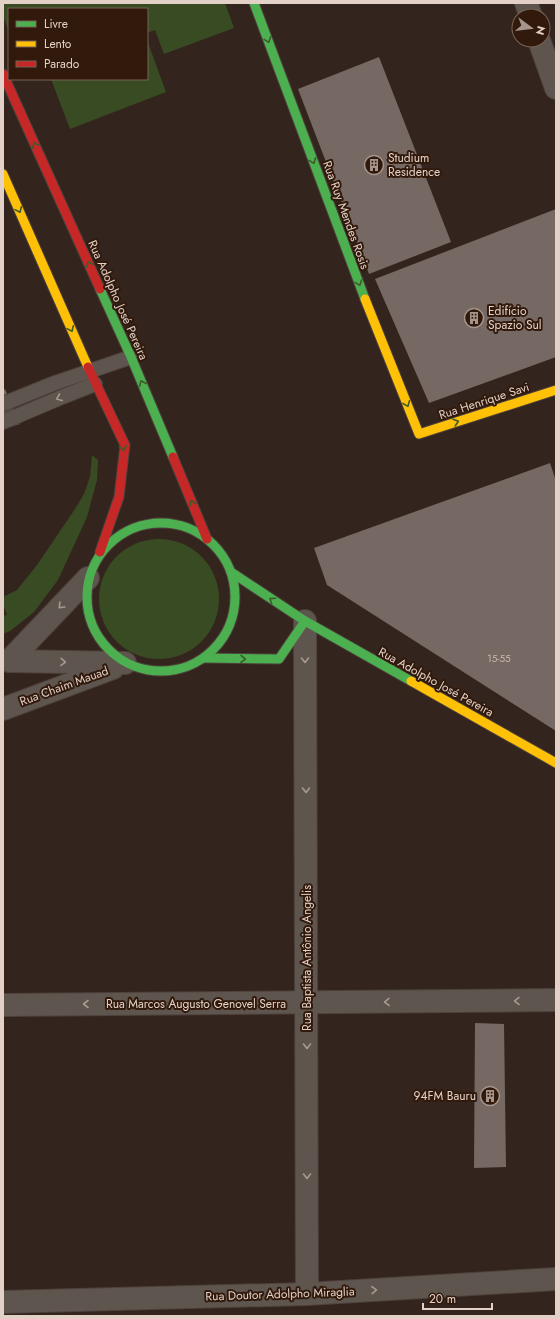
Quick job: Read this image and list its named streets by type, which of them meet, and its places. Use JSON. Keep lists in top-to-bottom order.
{
  "streets": {
    "street": [
      "Rua Ruy Mendes Rosis",
      "Rua Adolpho José Pereira",
      "Rua Henrique Savi",
      "Rua Chaim Mauad",
      "Rua Baptista Antônio Angelis",
      "Rua Marcos Augusto Genovel Serra",
      "Rua Doutor Adolpho Miraglia"
    ]
  },
  "crossings": [
    ["Rua Ruy Mendes Rosis", "Rua Henrique Savi"],
    ["Rua Adolpho José Pereira", "Rua Baptista Antônio Angelis"],
    ["Rua Baptista Antônio Angelis", "Rua Marcos Augusto Genovel Serra"],
    ["Rua Baptista Antônio Angelis", "Rua Doutor Adolpho Miraglia"]
  ],
  "one_way": [
    "Rua Ruy Mendes Rosis",
    "Rua Henrique Savi",
    "Rua Baptista Antônio Angelis",
    "Rua Marcos Augusto Genovel Serra",
    "Rua Doutor Adolpho Miraglia"
  ],
  "places": {
    "building": ["Studium Residence", "Edifício Spazio Sul", "94FM Bauru"]
  },
  "house_numbers": ["15-55"],
  "legend": ["Livre", "Lento", "Parado"],
  "scale_bar": "20 m",
  "north": "right"
}
